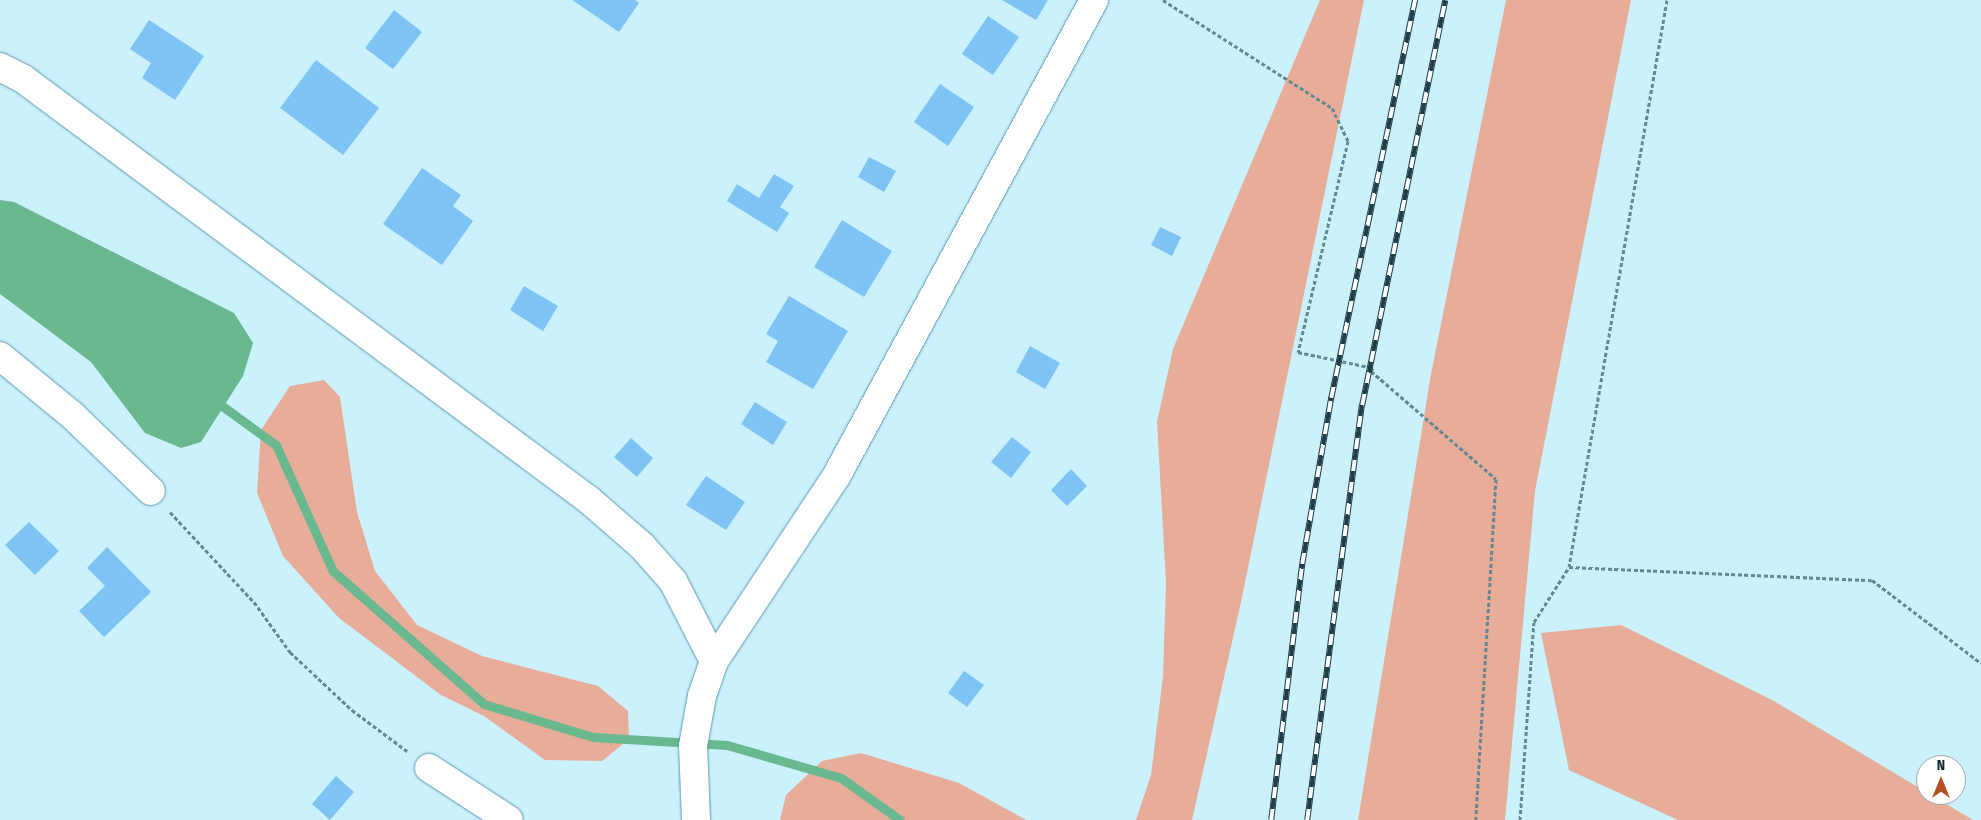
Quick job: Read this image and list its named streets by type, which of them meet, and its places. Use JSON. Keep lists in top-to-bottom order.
{
  "north": "top"
}
